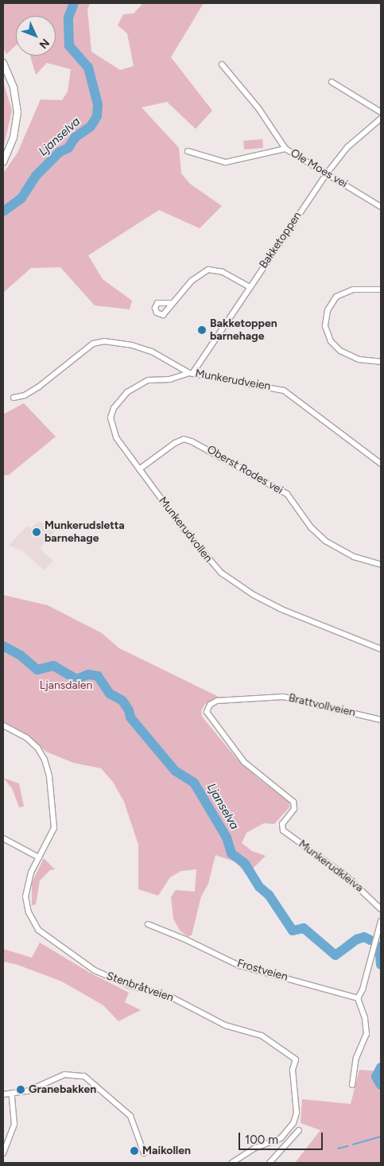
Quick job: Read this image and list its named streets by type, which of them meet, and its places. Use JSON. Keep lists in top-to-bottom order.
{
  "streets": {
    "street": [
      "Ole Moes vei",
      "Bakketoppen",
      "Munkerudveien",
      "Oberst Rodes vei",
      "Munkerudvollen",
      "Brattvollveien",
      "Munkerudkleiva",
      "Frostveien",
      "Stenbråtveien"
    ]
  },
  "crossings": [
    ["Ole Moes vei", "Bakketoppen"],
    ["Bakketoppen", "Munkerudveien"],
    ["Bakketoppen", "Munkerudvollen"],
    ["Munkerudveien", "Munkerudvollen"],
    ["Oberst Rodes vei", "Munkerudvollen"],
    ["Brattvollveien", "Munkerudkleiva"]
  ],
  "water": ["Ljanselva"],
  "parks": ["Ljansdalen"],
  "places": [
    "Bakketoppen barnehage",
    "Munkerudsletta barnehage",
    "Granebakken",
    "Maikollen"
  ],
  "scale_bar": "100 m",
  "north": "bottom right"
}
